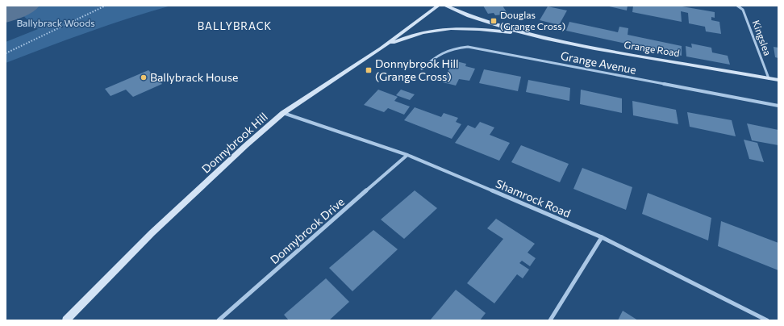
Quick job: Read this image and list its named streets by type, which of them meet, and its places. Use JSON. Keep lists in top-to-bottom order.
{
  "streets": {
    "main road": ["Grange Road", "Donnybrook Hill"],
    "street": [
      "Kingslea",
      "Grange Avenue",
      "Shamrock Road",
      "Donnybrook Drive"
    ]
  },
  "crossings": [
    ["Kingslea", "Grange Road"],
    ["Grange Road", "Donnybrook Hill"],
    ["Donnybrook Hill", "Shamrock Road"],
    ["Shamrock Road", "Donnybrook Drive"]
  ],
  "districts": ["BALLYBRACK"],
  "parks": ["Ballybrack Woods"],
  "places": {
    "transit": ["Douglas (Grange Cross)", "Donnybrook Hill (Grange Cross)"],
    "other": ["Ballybrack House"]
  }
}
